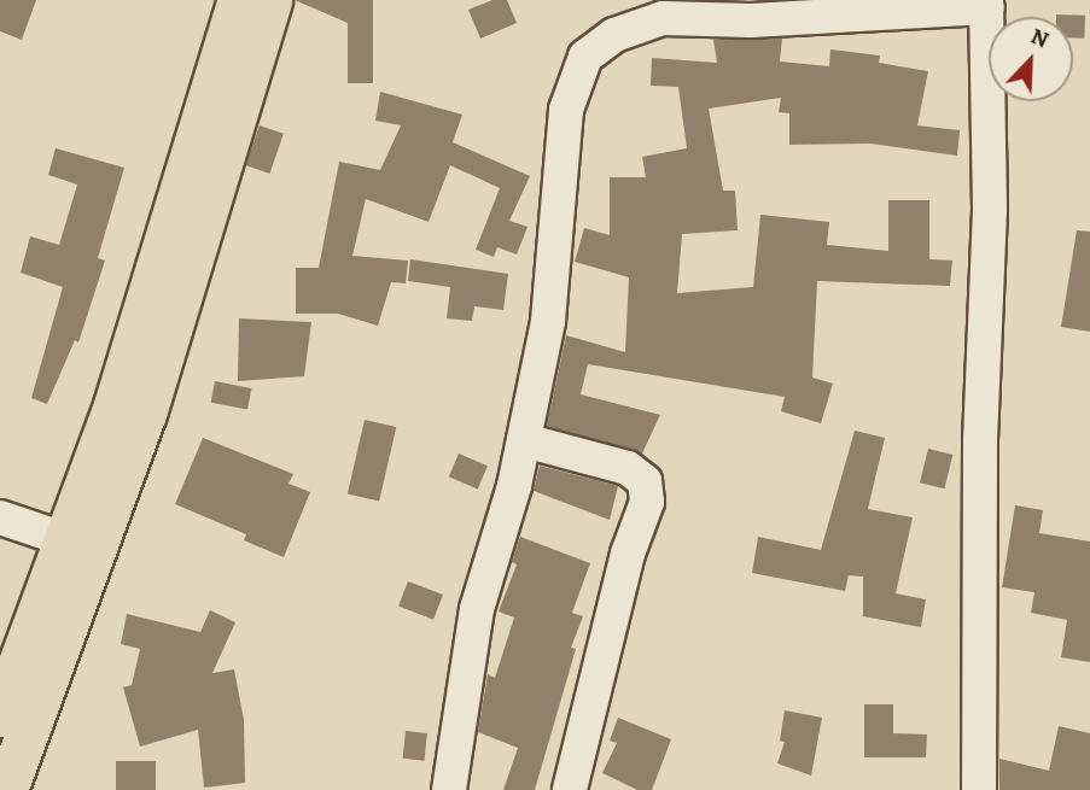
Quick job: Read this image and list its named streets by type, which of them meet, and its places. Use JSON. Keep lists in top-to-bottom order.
{
  "north": "top right"
}
